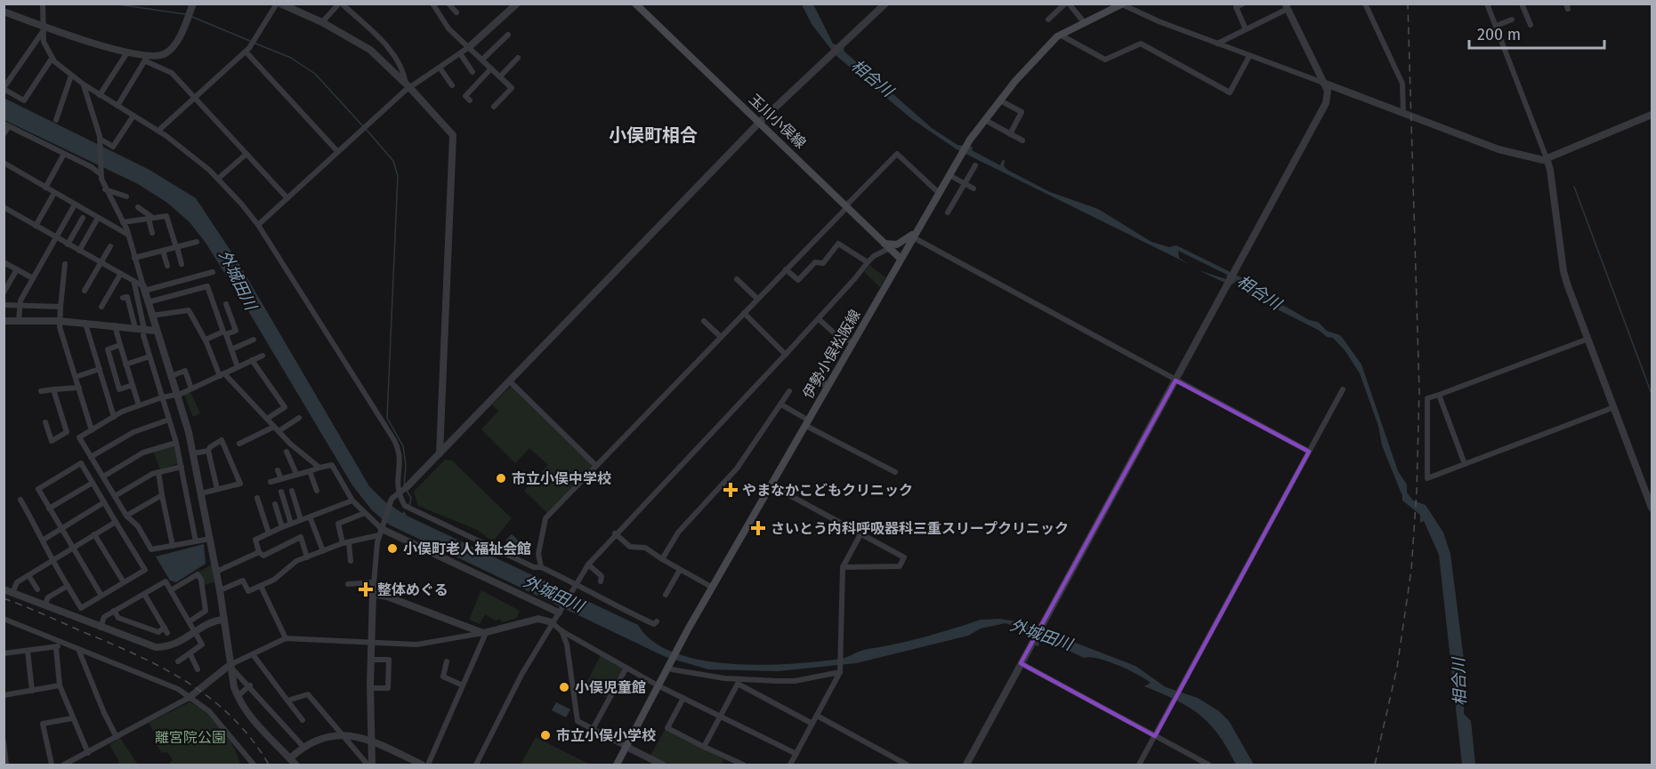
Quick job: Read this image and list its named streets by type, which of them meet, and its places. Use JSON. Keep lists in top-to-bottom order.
{
  "streets": {
    "main road": ["玉川小俣線", "伊勢小俣松阪線"]
  },
  "crossings": [
    ["玉川小俣線", "伊勢小俣松阪線"]
  ],
  "districts": ["小俣町相合"],
  "water": ["相合川", "外城田川"],
  "parks": ["離宮院公園"],
  "places": {
    "other": [
      "市立小俣中学校",
      "小俣町老人福祉会館",
      "小俣児童館",
      "市立小俣小学校"
    ],
    "health": ["やまなかこどもクリニック", "さいとう内科呼吸器科三重スリープクリニック", "整体めぐる"]
  },
  "scale_bar": "200 m"
}
